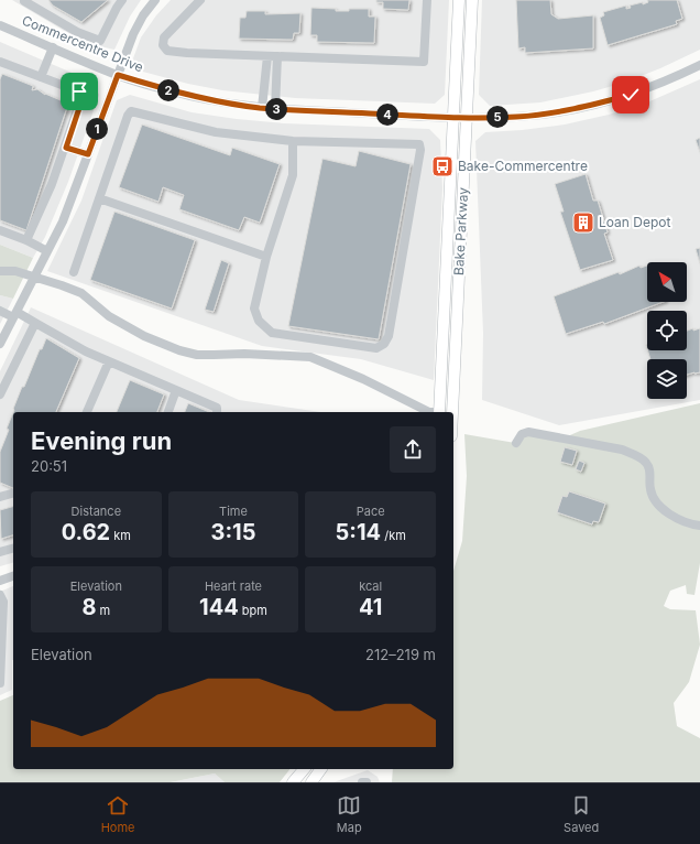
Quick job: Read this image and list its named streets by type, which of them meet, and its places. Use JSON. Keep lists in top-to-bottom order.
{
  "streets": {
    "main road": ["Bake Parkway"],
    "street": ["Commercentre Drive"]
  },
  "crossings": [
    ["Commercentre Drive", "Bake Parkway"]
  ],
  "places": {
    "bus stop": ["Bake-Commercentre"],
    "building": ["Loan Depot"]
  },
  "north": "top left",
  "page": {
    "pins": [
      "2",
      "3",
      "4",
      "5",
      "1"
    ],
    "heading": ["Evening run", "20:51"],
    "stats": [
      ["Distance", "0.62 km"],
      ["Time", "3:15"],
      ["Pace", "5:14 /km"],
      ["Elevation", "8 m"],
      ["Heart rate", "144 bpm"],
      ["kcal", "41"]
    ],
    "chart": ["Elevation", "212–219 m"],
    "tabs": ["Home", "Map", "Saved"]
  }
}
